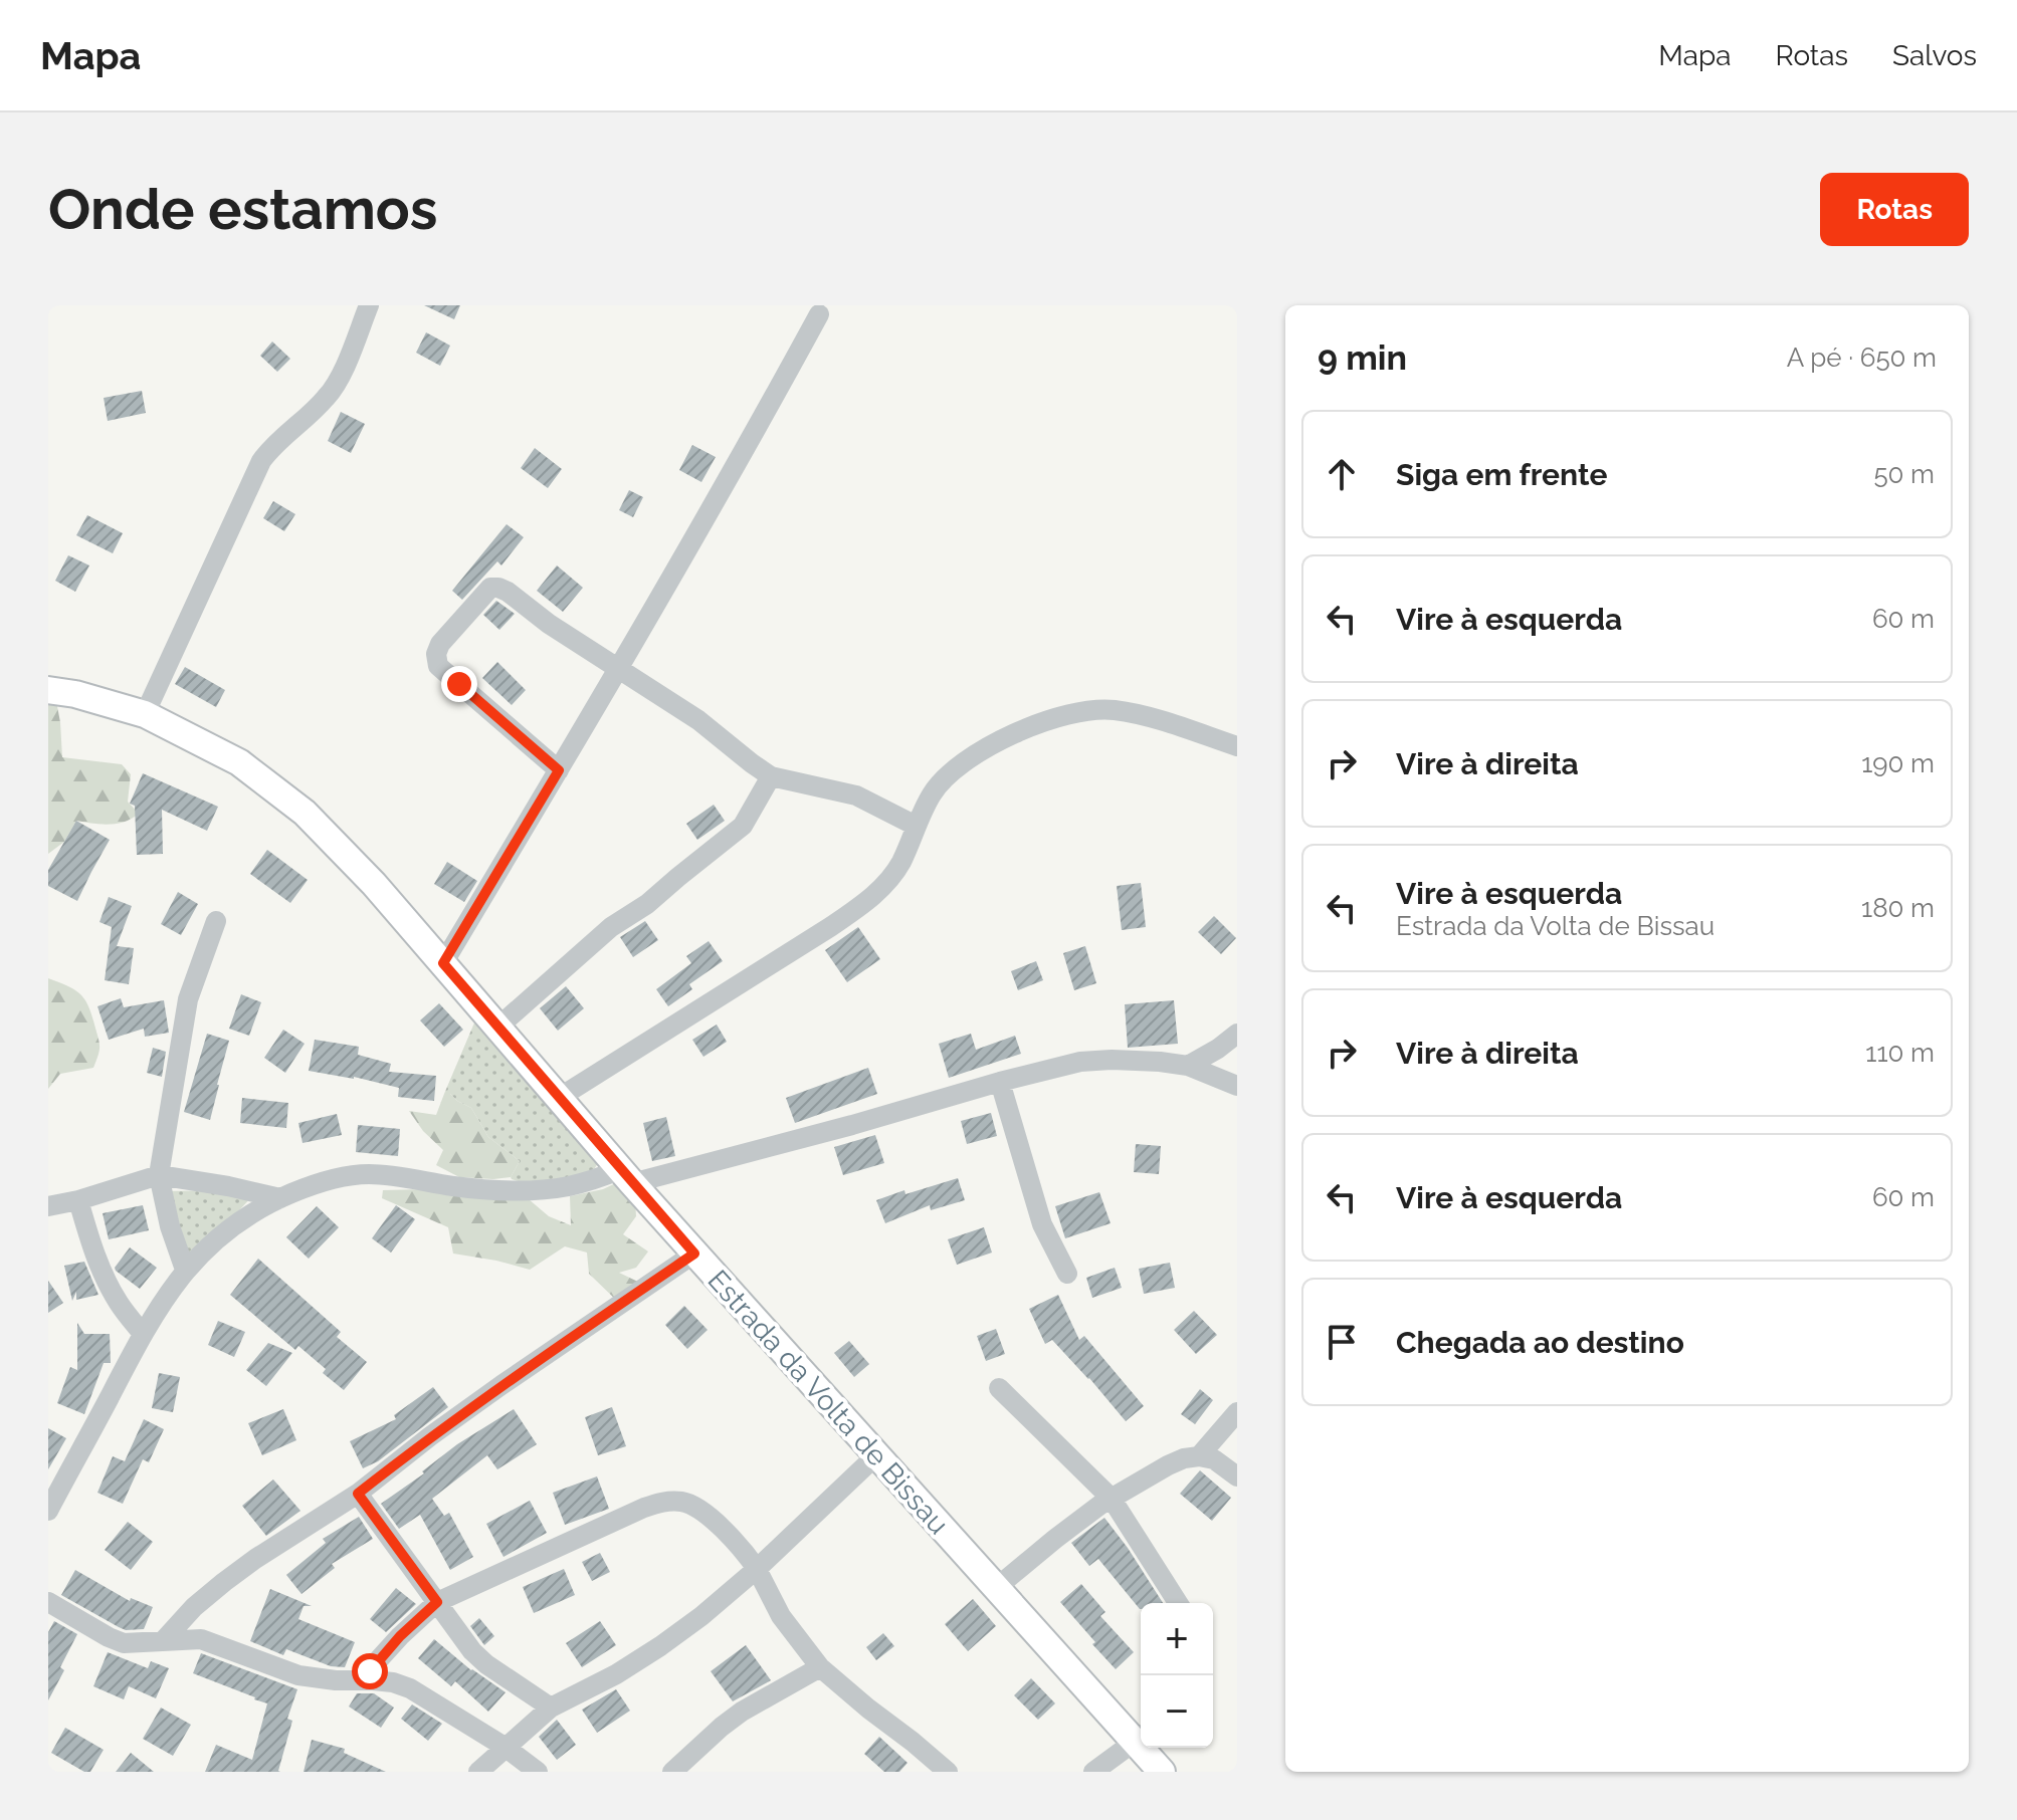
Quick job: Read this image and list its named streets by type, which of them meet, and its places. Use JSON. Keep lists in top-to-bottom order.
{
  "streets": {
    "main road": ["Estrada da Volta de Bissau"]
  },
  "page": {
    "header": "Mapa",
    "nav": ["Mapa", "Rotas", "Salvos"],
    "buttons": "Rotas",
    "title": "Onde estamos",
    "heading": ["9 min", "A pé · 650 m"],
    "list": [
      ["Siga em frente", "50 m"],
      ["Vire à esquerda", "60 m"],
      ["Vire à direita", "190 m"],
      ["Vire à esquerda", "Estrada da Volta de Bissau", "180 m"],
      ["Vire à direita", "110 m"],
      ["Vire à esquerda", "60 m"],
      "Chegada ao destino"
    ],
    "map_buttons": ["+", "−"]
  }
}
